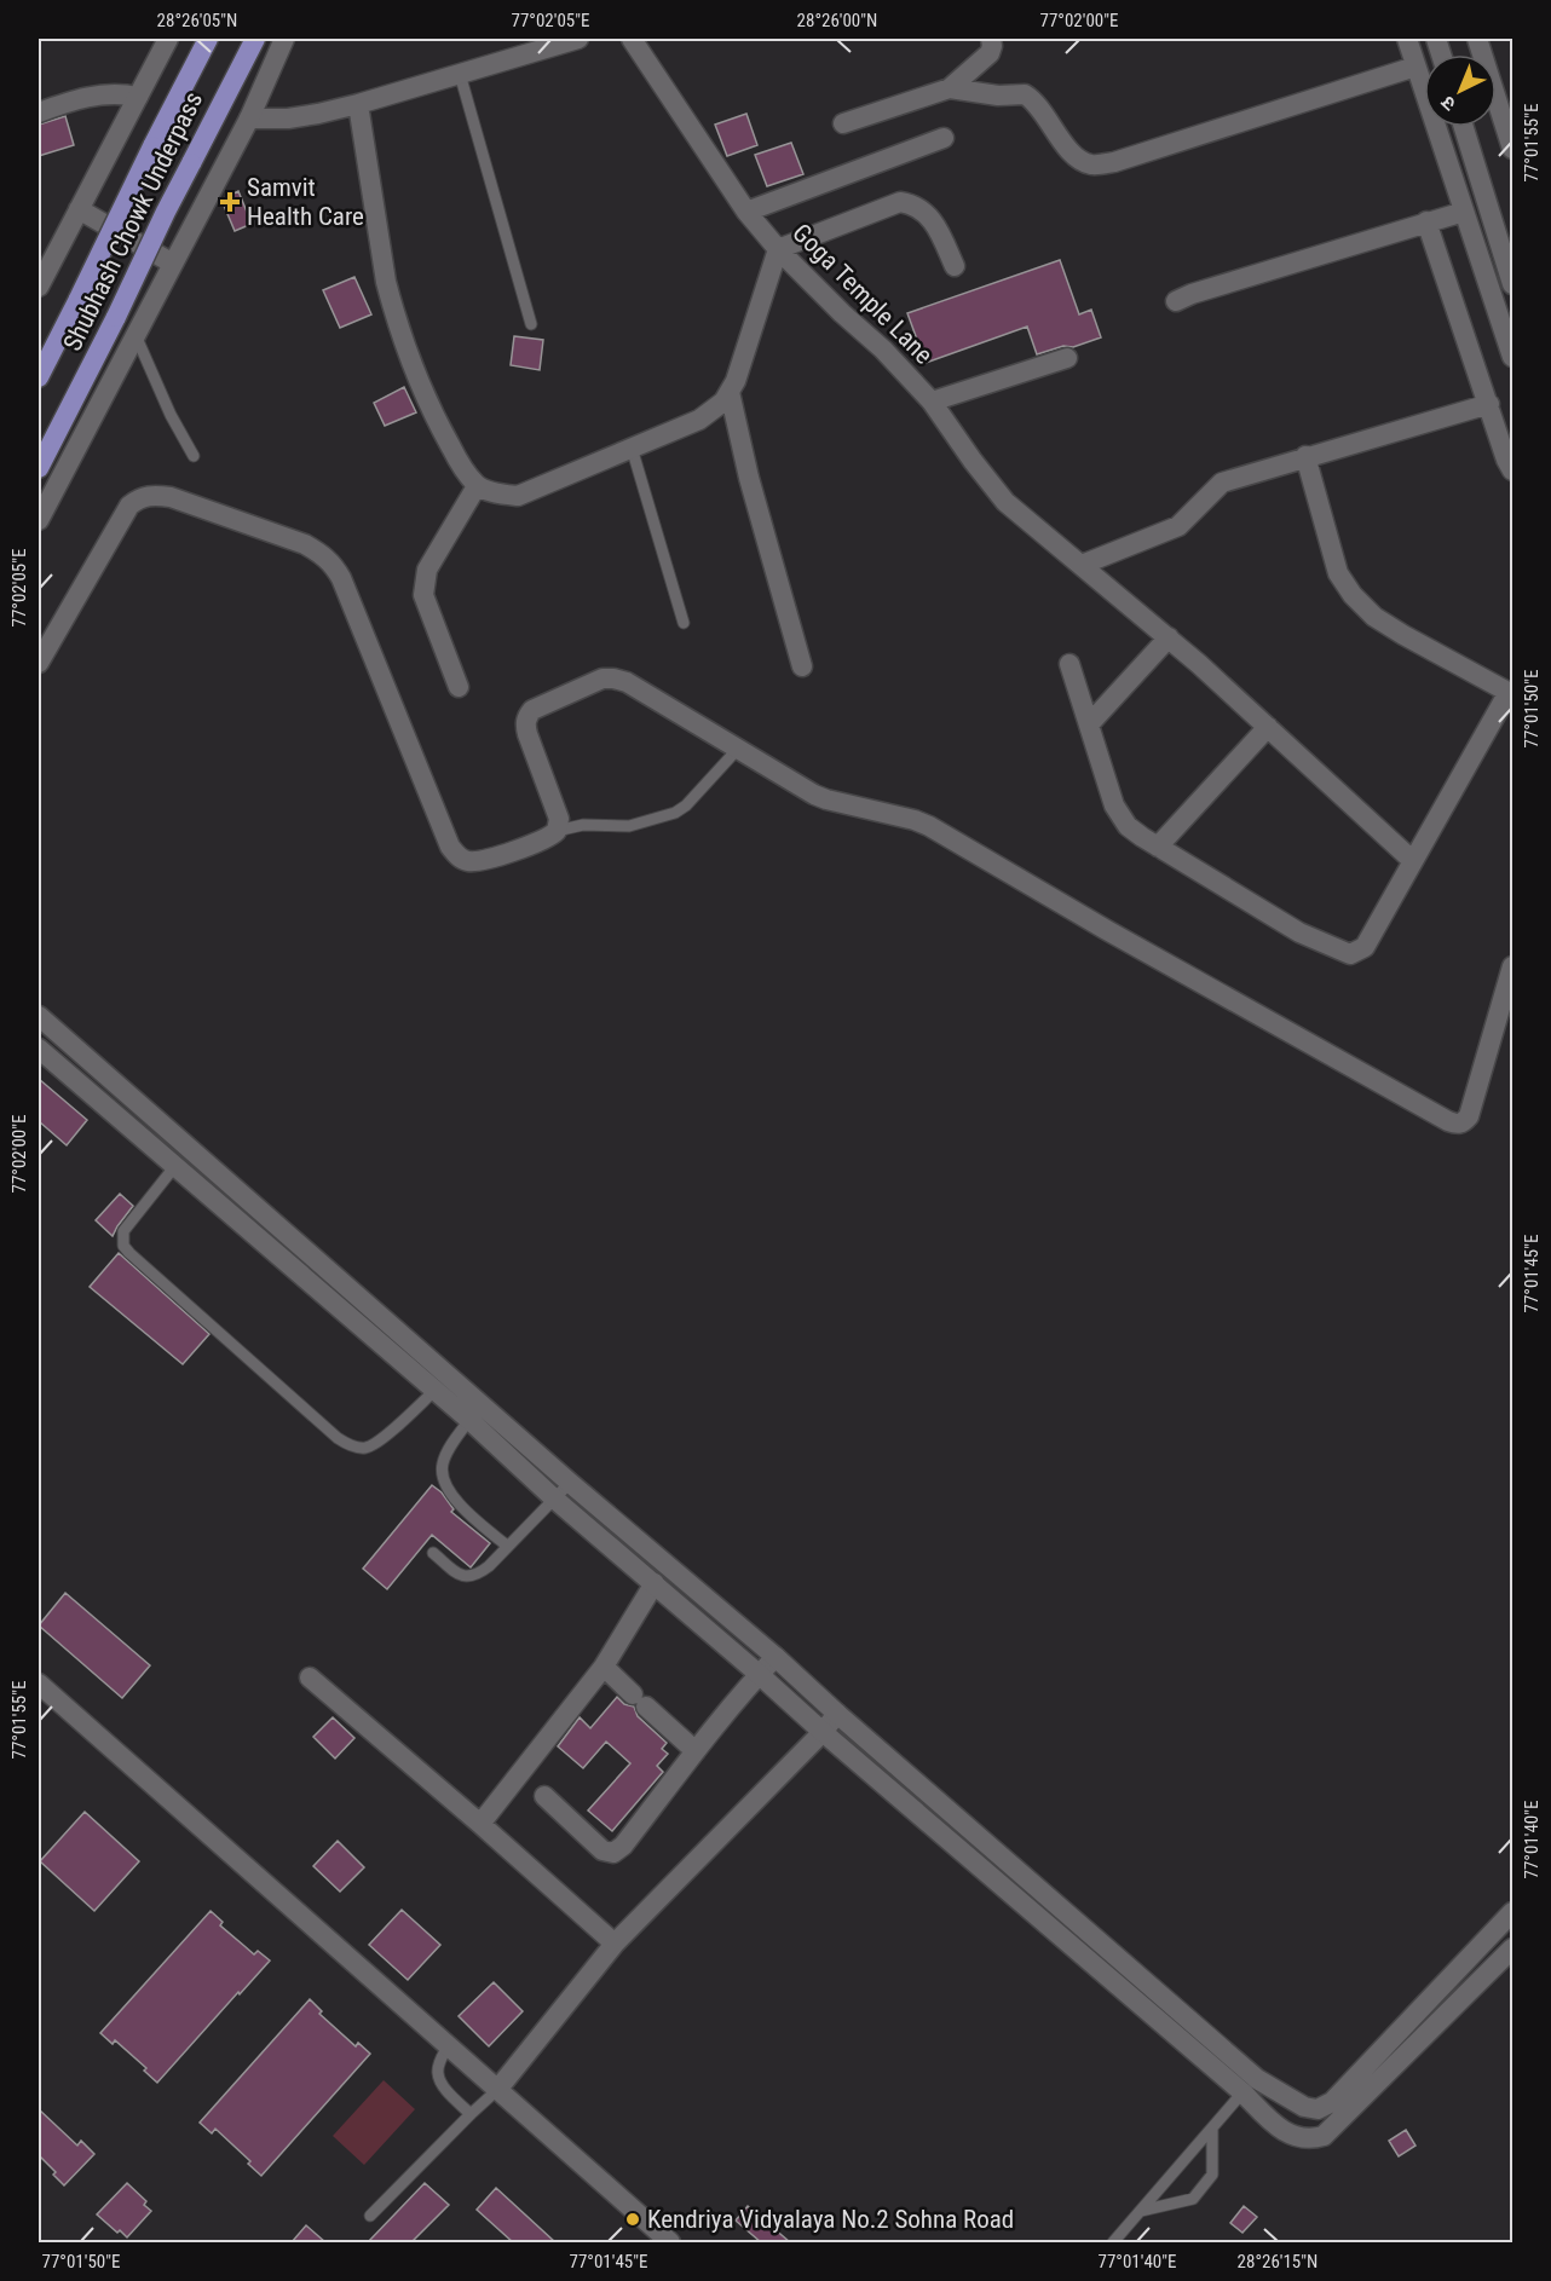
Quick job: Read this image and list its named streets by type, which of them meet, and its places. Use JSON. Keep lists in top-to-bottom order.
{
  "streets": {
    "highway": ["Shubhash Chowk Underpass"],
    "street": ["Goga Temple Lane"]
  },
  "places": {
    "health": ["Samvit Health Care"],
    "other": ["Kendriya Vidyalaya No.2 Sohna Road"]
  },
  "north": "bottom left",
  "coordinates": [
    "28°26'05\"N",
    "77°02'05\"E",
    "28°26'00\"N",
    "77°02'00\"E",
    "77°01'55\"E",
    "77°01'50\"E",
    "77°01'45\"E",
    "77°01'40\"E",
    "28°26'15\"N"
  ]
}
